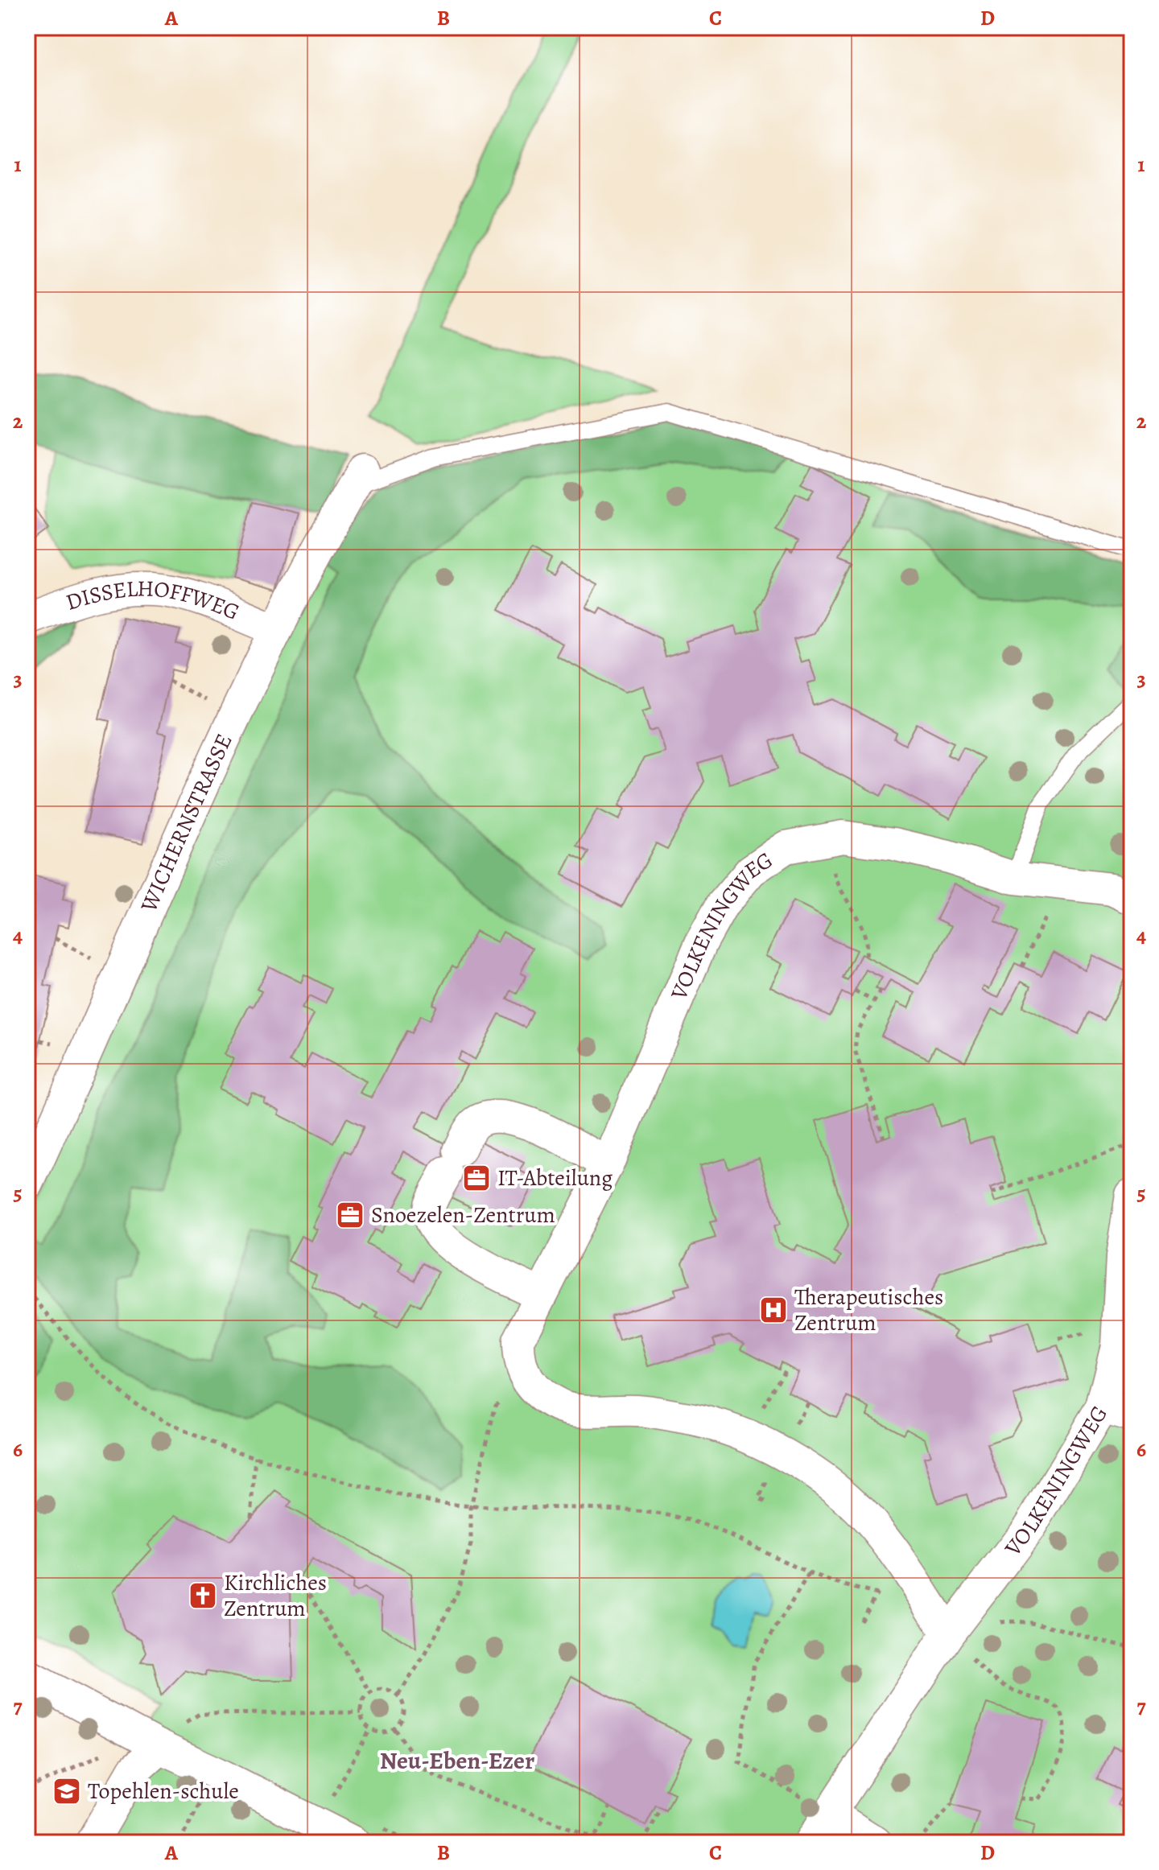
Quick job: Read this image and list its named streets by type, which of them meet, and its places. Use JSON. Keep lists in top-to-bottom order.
{
  "streets": {
    "street": ["DISSELHOFFWEG", "WICHERNSTRASSE", "VOLKENINGWEG"]
  },
  "crossings": [
    ["DISSELHOFFWEG", "WICHERNSTRASSE"]
  ],
  "districts": ["Neu-Eben-Ezer"],
  "places": {
    "office": ["IT-Abteilung", "Snoezelen-Zentrum"],
    "hospital": ["Therapeutisches Zentrum"],
    "church": ["Kirchliches Zentrum"],
    "school or university": ["Topehlen-schule"]
  },
  "grid": {
    "columns": [
      "A",
      "B",
      "C",
      "D"
    ],
    "rows": [
      "1",
      "2",
      "3",
      "4",
      "5",
      "6",
      "7"
    ]
  }
}
